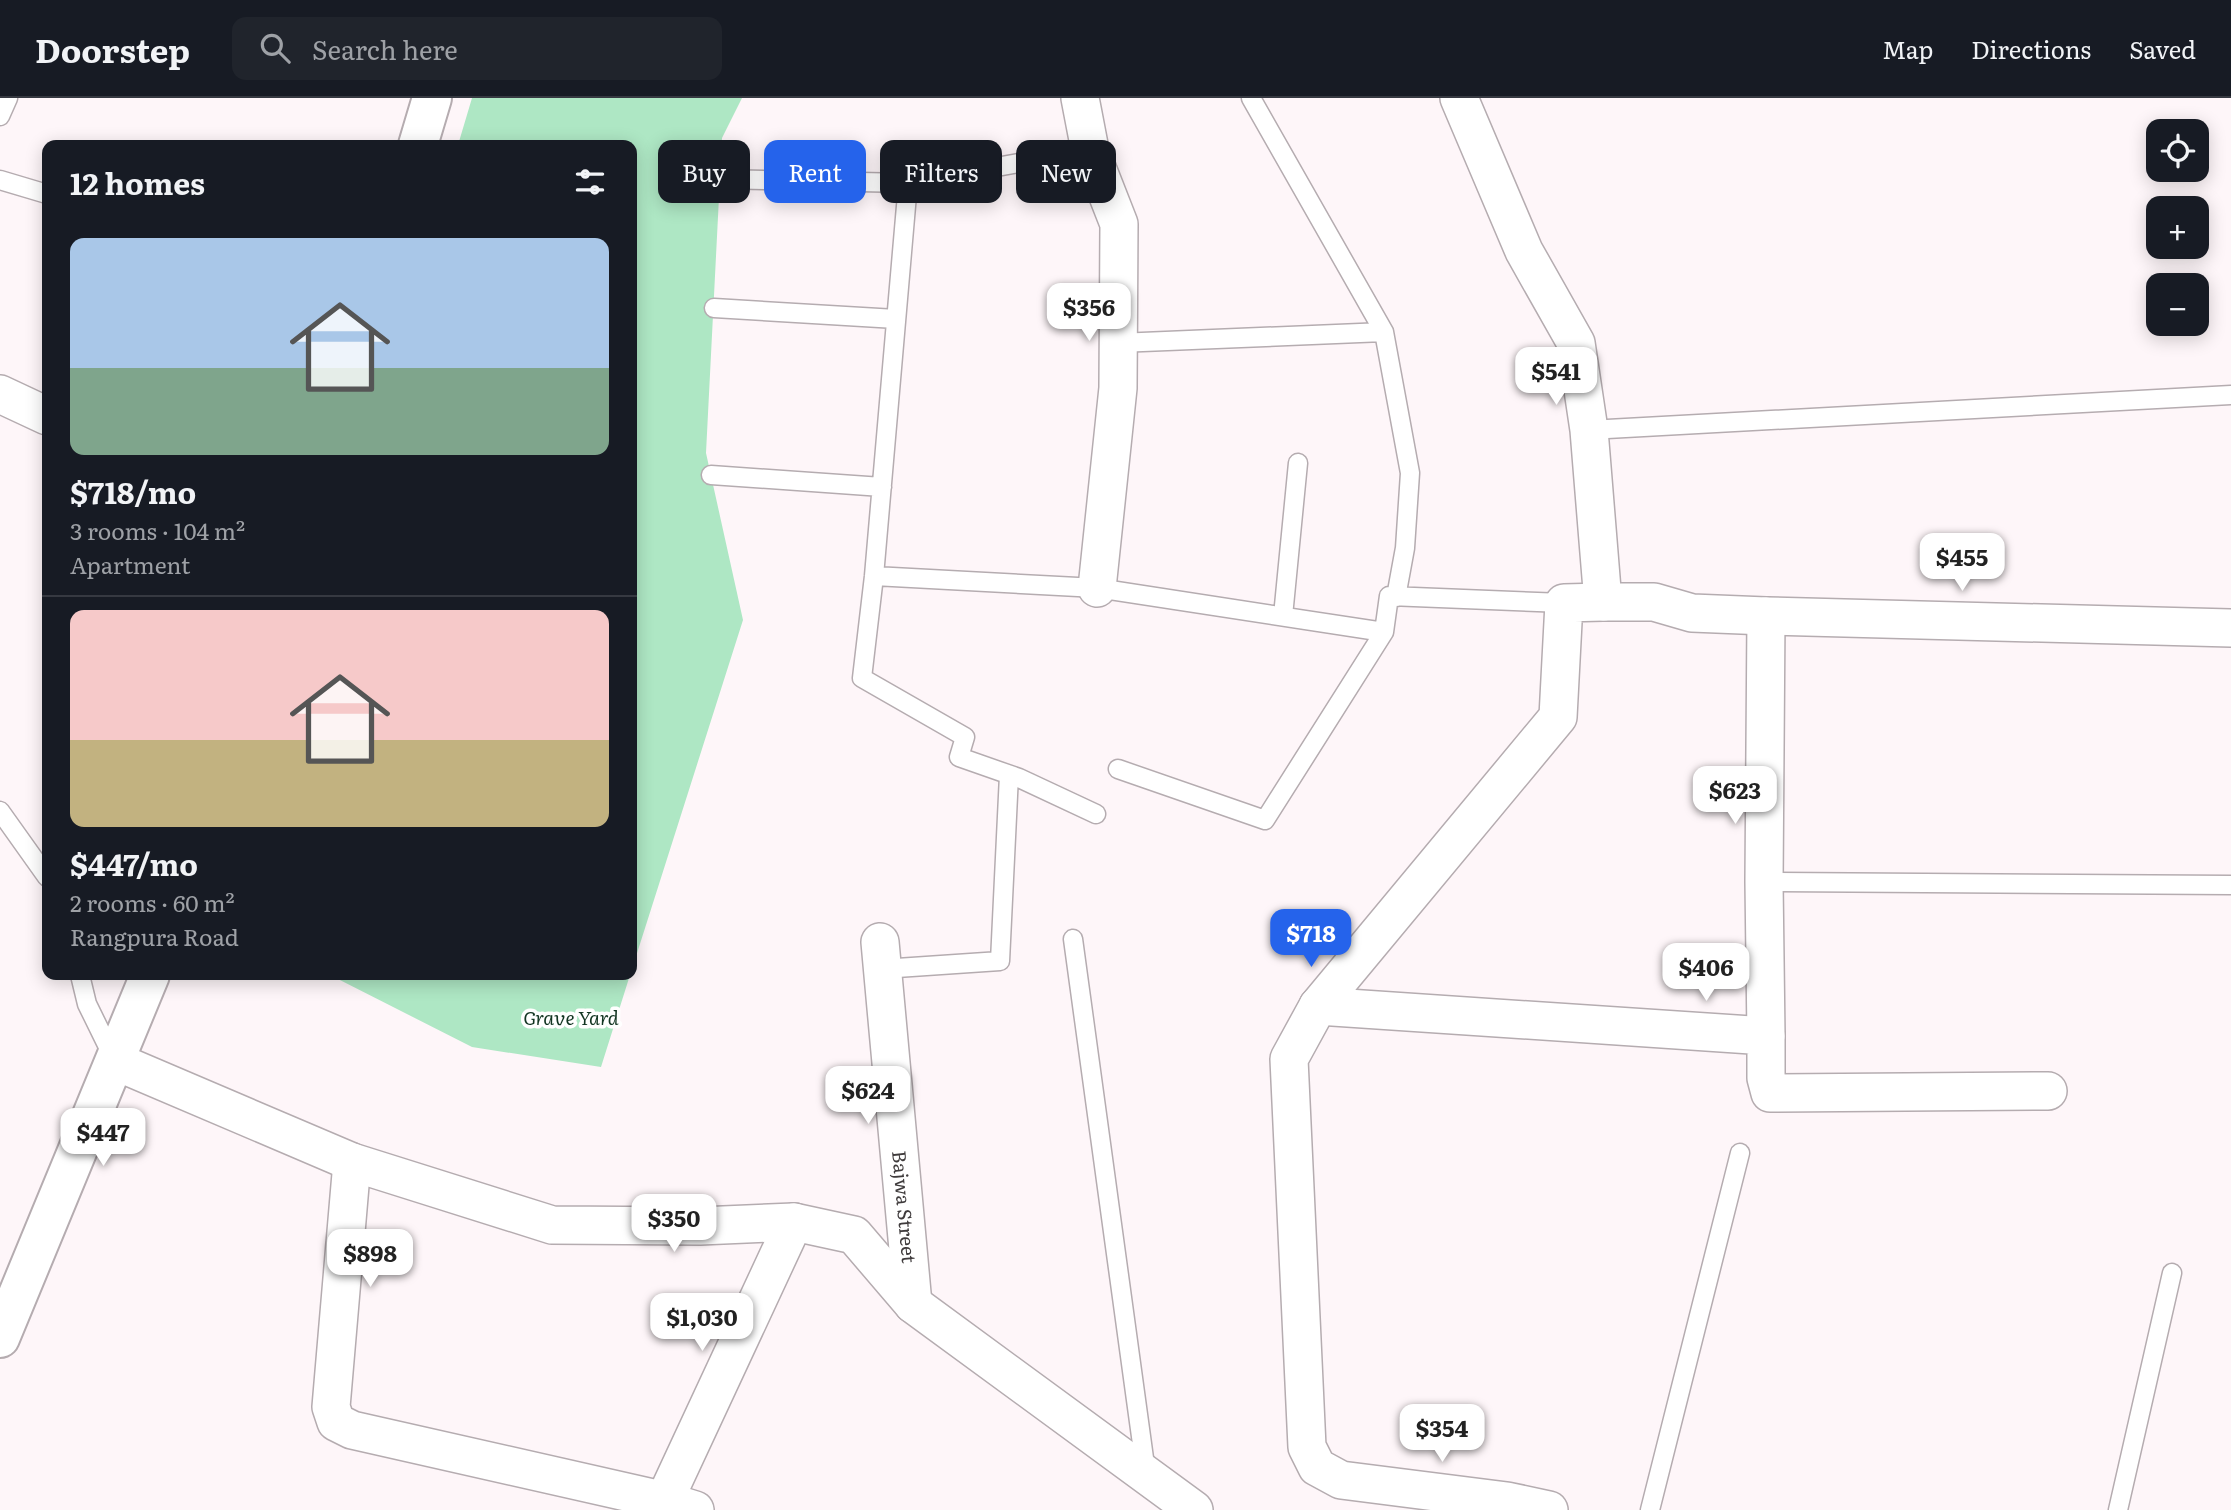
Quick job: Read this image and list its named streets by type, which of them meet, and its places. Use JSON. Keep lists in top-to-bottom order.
{
  "streets": {
    "street": ["Bajwa Street"]
  },
  "parks": ["Grave Yard"],
  "page": {
    "header": "Doorstep",
    "search": "Search here",
    "nav": ["Map", "Directions", "Saved"],
    "map_buttons": ["+", "−"],
    "chip": [
      "Buy",
      "Rent",
      "Filters",
      "New"
    ],
    "heading": "12 homes",
    "list": [
      {
        "name": "$718/mo",
        "note": "3 rooms · 104 m² · Apartment"
      },
      {
        "name": "$447/mo",
        "note": "2 rooms · 60 m² · Rangpura Road"
      }
    ],
    "price": [
      "$356",
      "$541",
      "$455",
      "$623",
      "$718",
      "$406",
      "$624",
      "$447",
      "$350",
      "$898",
      "$1,030",
      "$354"
    ]
  }
}
